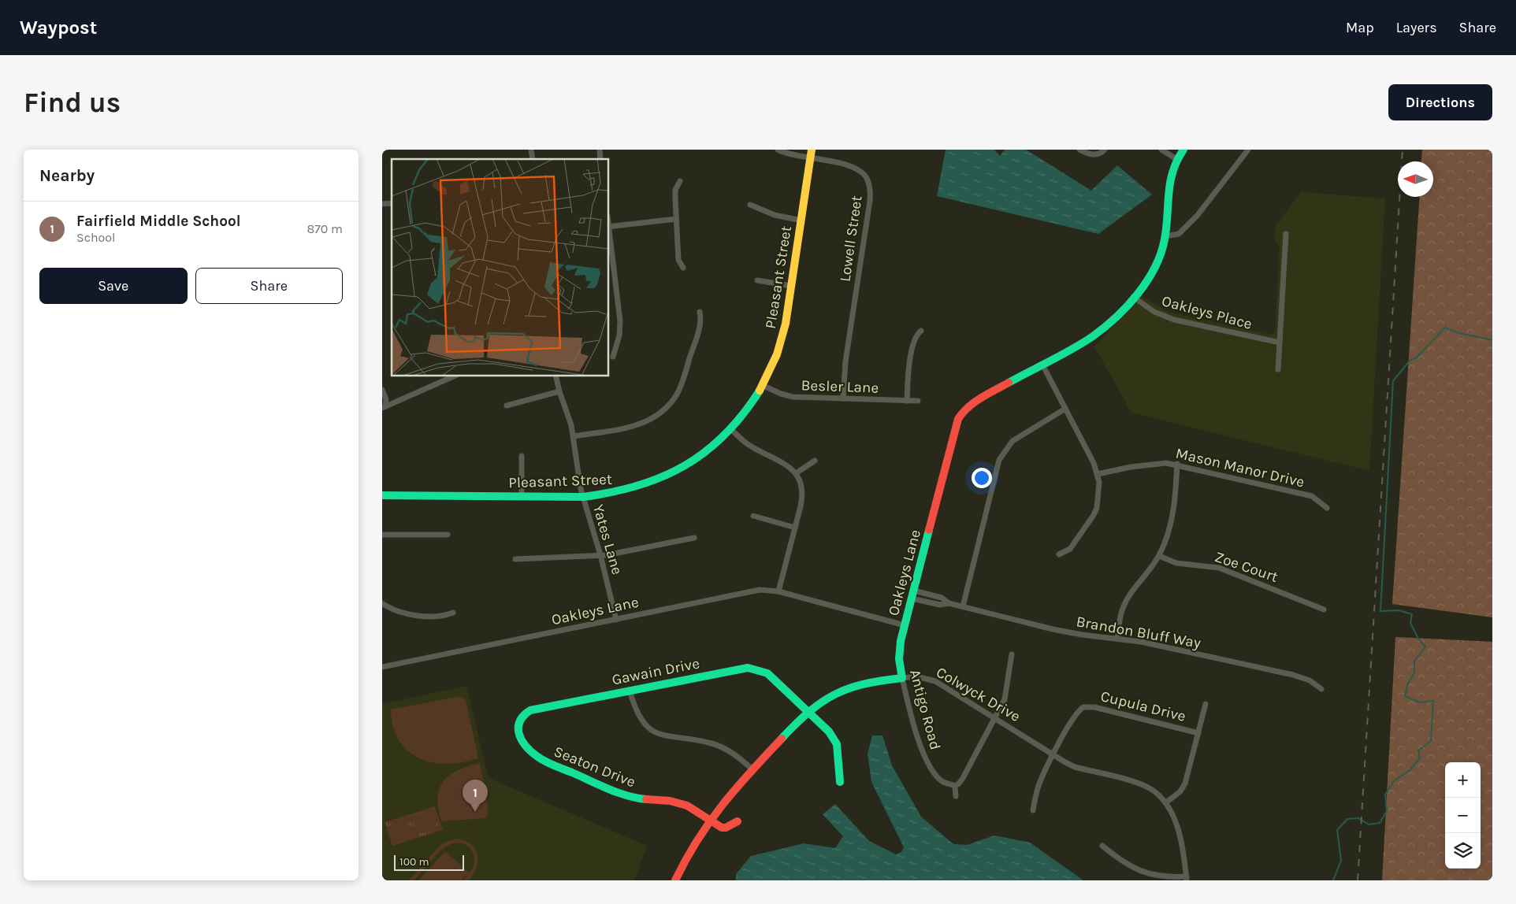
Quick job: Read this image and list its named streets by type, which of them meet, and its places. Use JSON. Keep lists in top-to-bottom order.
{
  "streets": {
    "street": [
      "Lowell Street",
      "Pleasant Street",
      "Oakleys Place",
      "Besler Lane",
      "Mason Manor Drive",
      "Yates Lane",
      "Zoe Court",
      "Oakleys Lane",
      "Brandon Bluff Way",
      "Gawain Drive",
      "Colwyck Drive",
      "Cupula Drive",
      "Antigo Road",
      "Seaton Drive"
    ]
  },
  "crossings": [
    ["Lowell Street", "Pleasant Street"],
    ["Lowell Street", "Besler Lane"],
    ["Pleasant Street", "Besler Lane"],
    ["Pleasant Street", "Yates Lane"],
    ["Oakleys Place", "Oakleys Lane"],
    ["Yates Lane", "Oakleys Lane"],
    ["Oakleys Lane", "Brandon Bluff Way"],
    ["Oakleys Lane", "Antigo Road"],
    ["Gawain Drive", "Colwyck Drive"],
    ["Gawain Drive", "Seaton Drive"],
    ["Colwyck Drive", "Cupula Drive"],
    ["Colwyck Drive", "Antigo Road"],
    ["Colwyck Drive", "Seaton Drive"]
  ],
  "scale_bar": "100 m",
  "north": "left",
  "page": {
    "header": "Waypost",
    "nav": ["Map", "Layers", "Share"],
    "buttons": [
      "Directions",
      ["Save", "Share"]
    ],
    "title": "Find us",
    "heading": "Nearby",
    "list": [
      {
        "mark": "1",
        "name": "Fairfield Middle School",
        "note": "School",
        "value": "870 m"
      }
    ],
    "map_buttons": ["+", "−"],
    "pins": "1",
    "scale": "100 m"
  }
}
